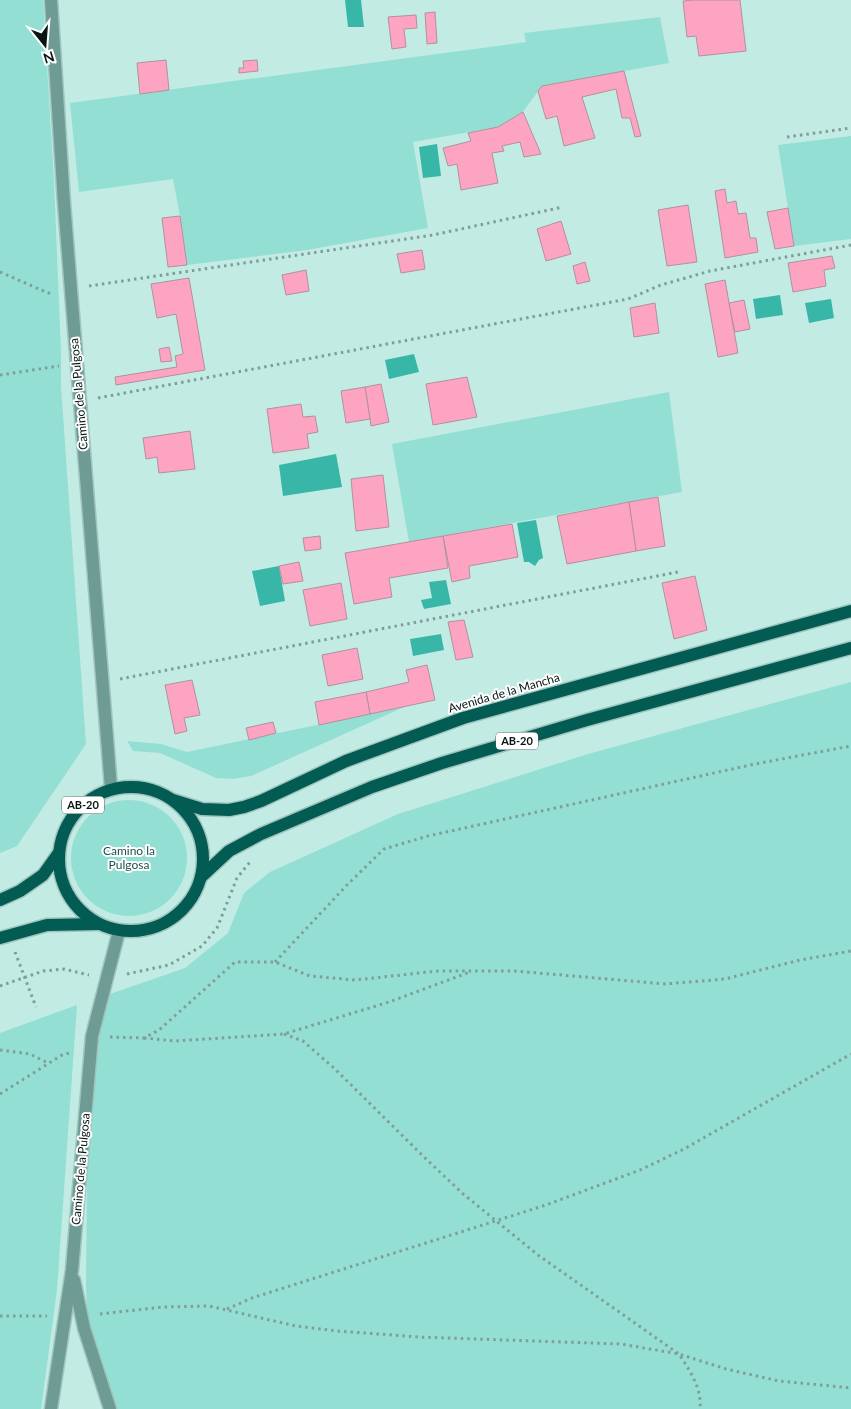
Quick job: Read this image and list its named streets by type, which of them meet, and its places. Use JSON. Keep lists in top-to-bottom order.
{
  "streets": {
    "main road": ["Avenida de la Mancha", "AB-20"],
    "street": ["Camino de la Pulgosa"]
  },
  "crossings": [
    ["Camino de la Pulgosa", "Avenida de la Mancha"],
    ["Camino de la Pulgosa", "AB-20"],
    ["Avenida de la Mancha", "AB-20"]
  ],
  "parks": ["Camino la Pulgosa"],
  "north": "bottom"
}
